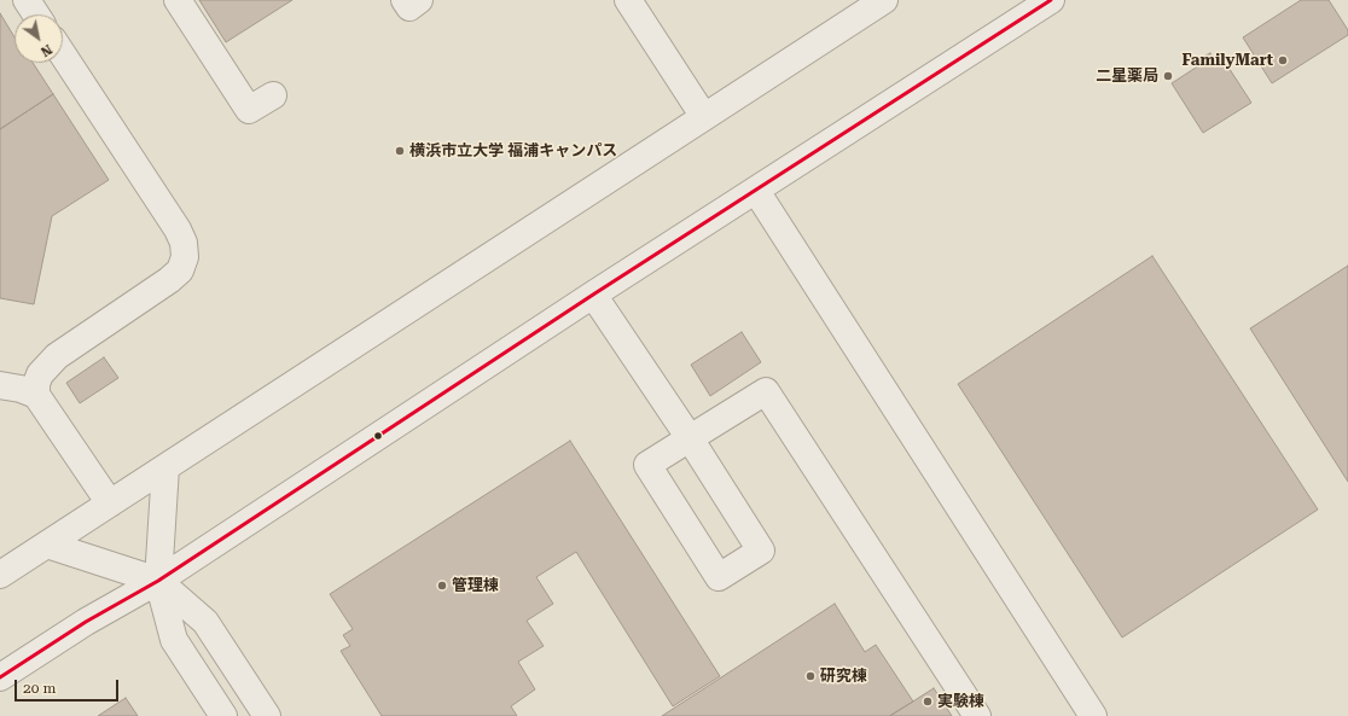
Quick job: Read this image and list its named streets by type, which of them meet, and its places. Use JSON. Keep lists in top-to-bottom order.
{
  "places": [
    "FamilyMart",
    "二星薬局",
    "横浜市立大学 福浦キャンパス",
    "管理棟",
    "研究棟",
    "実験棟"
  ],
  "scale_bar": "20 m",
  "north": "bottom right"
}
